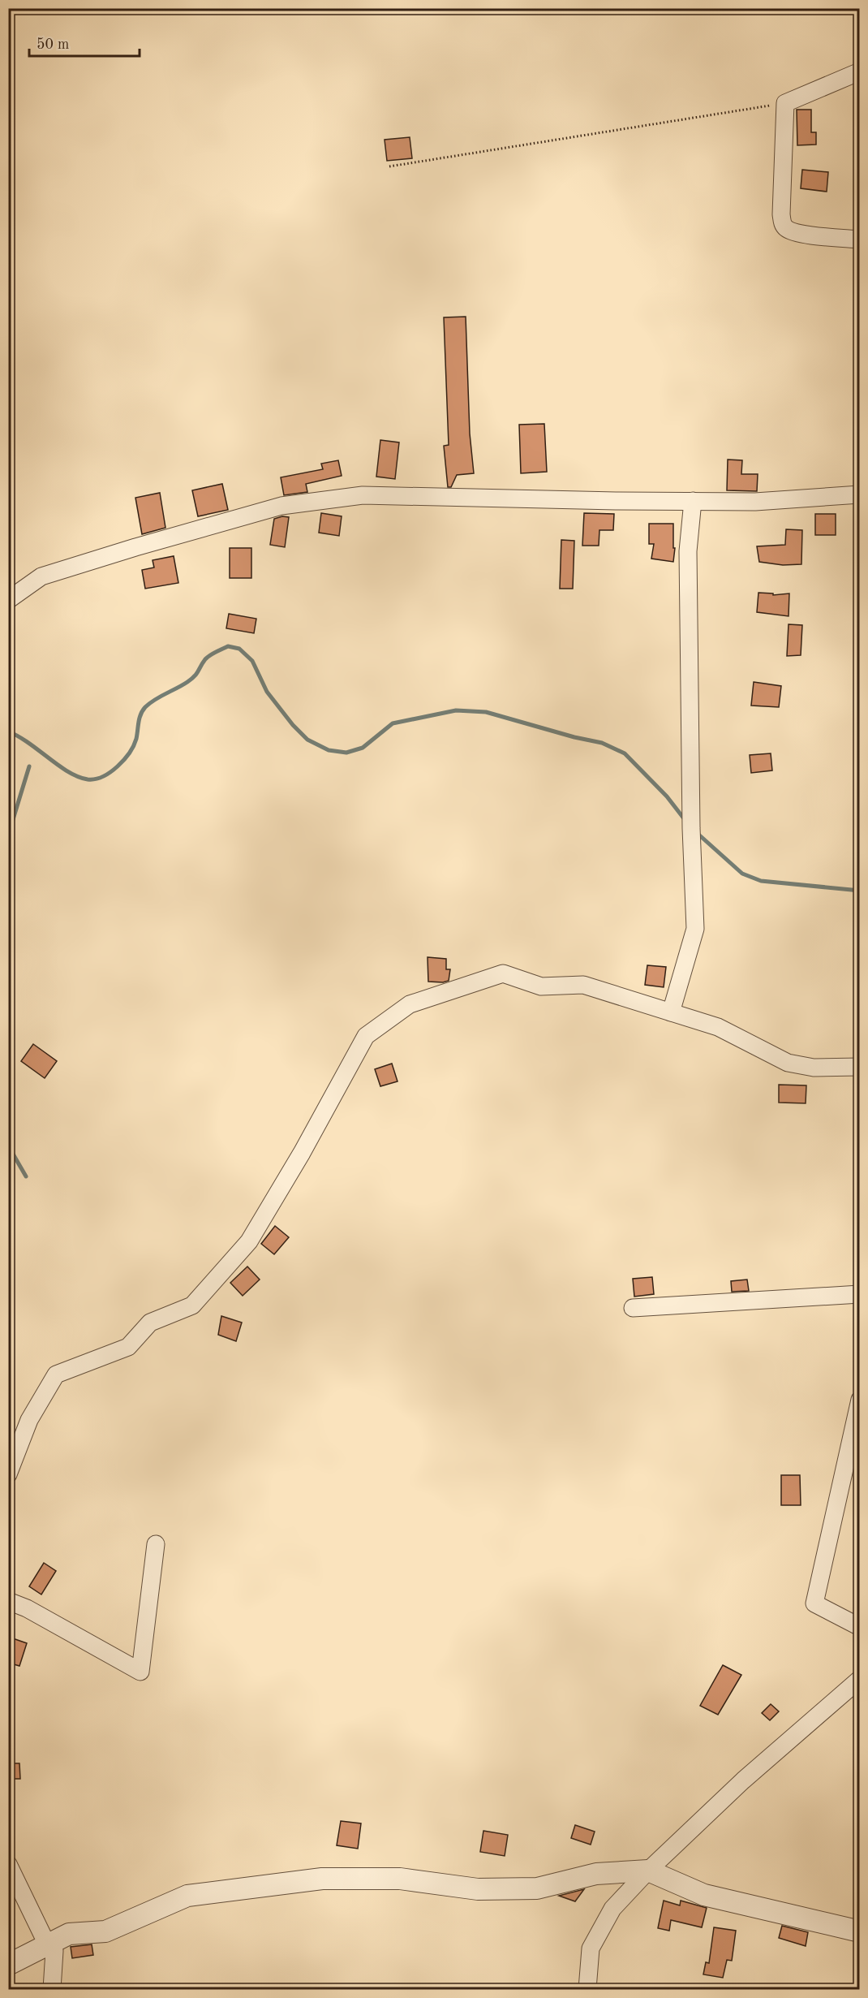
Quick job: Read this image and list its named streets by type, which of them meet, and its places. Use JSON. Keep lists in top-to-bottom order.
{
  "scale_bar": "50 m"
}
